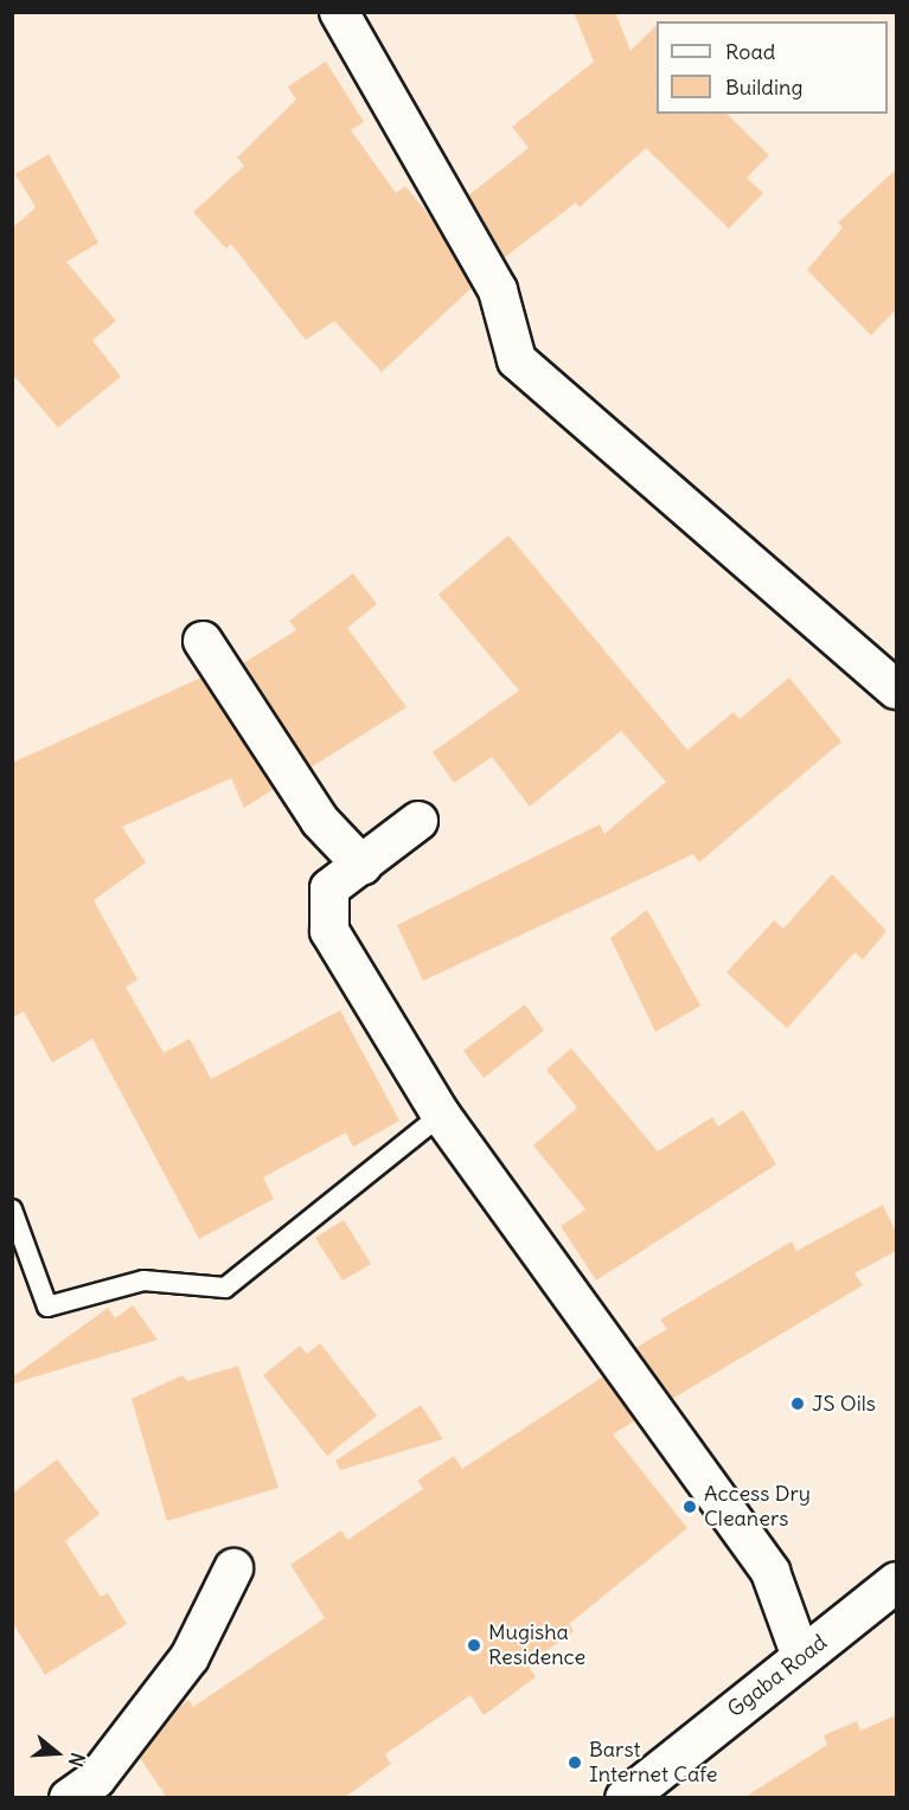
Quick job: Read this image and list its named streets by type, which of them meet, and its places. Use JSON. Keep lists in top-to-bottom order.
{
  "streets": {
    "main road": ["Ggaba Road"]
  },
  "places": [
    "JS Oils",
    "Access Dry Cleaners",
    "Mugisha Residence",
    "Barst Internet Cafe"
  ],
  "legend": ["Road", "Building"],
  "north": "right"
}
